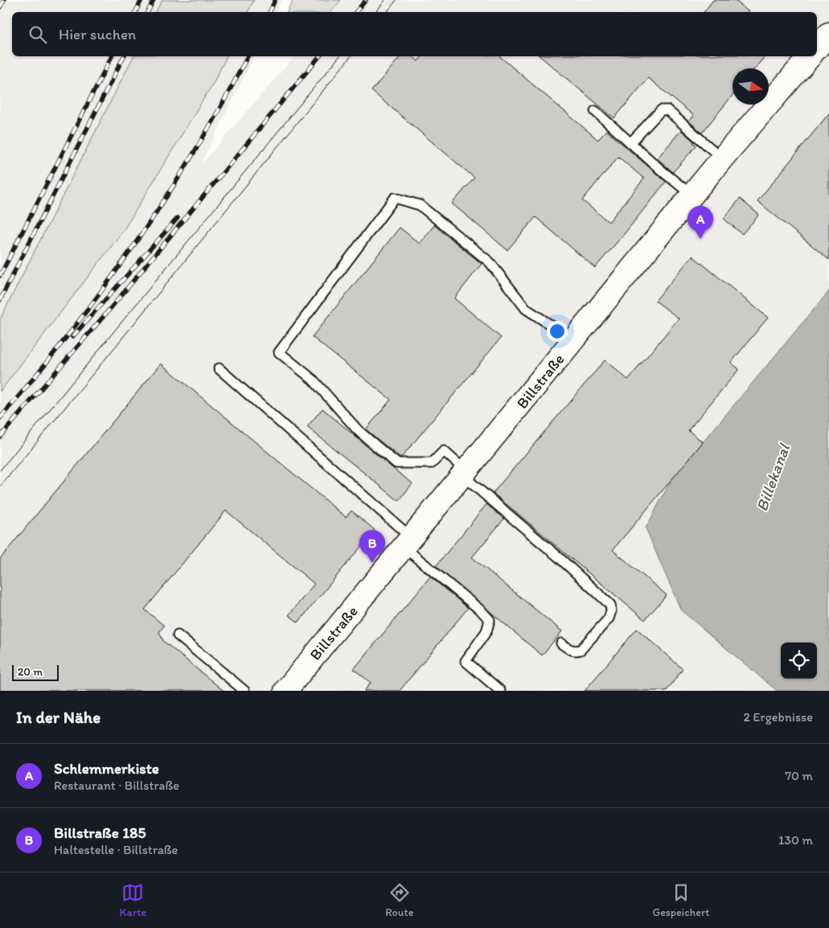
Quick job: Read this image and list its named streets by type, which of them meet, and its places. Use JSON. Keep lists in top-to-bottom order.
{
  "streets": {
    "street": ["Billstraße"]
  },
  "water": ["Billekanal"],
  "scale_bar": "20 m",
  "north": "right",
  "page": {
    "search": "Hier suchen",
    "pins": ["A", "B"],
    "scale": "20 m",
    "heading": ["In der Nähe", "2 Ergebnisse"],
    "list": [
      {
        "mark": "A",
        "name": "Schlemmerkiste",
        "note": "Restaurant · Billstraße",
        "value": "70 m"
      },
      {
        "mark": "B",
        "name": "Billstraße 185",
        "note": "Haltestelle · Billstraße",
        "value": "130 m"
      }
    ],
    "nav": ["Karte", "Route", "Gespeichert"]
  }
}
